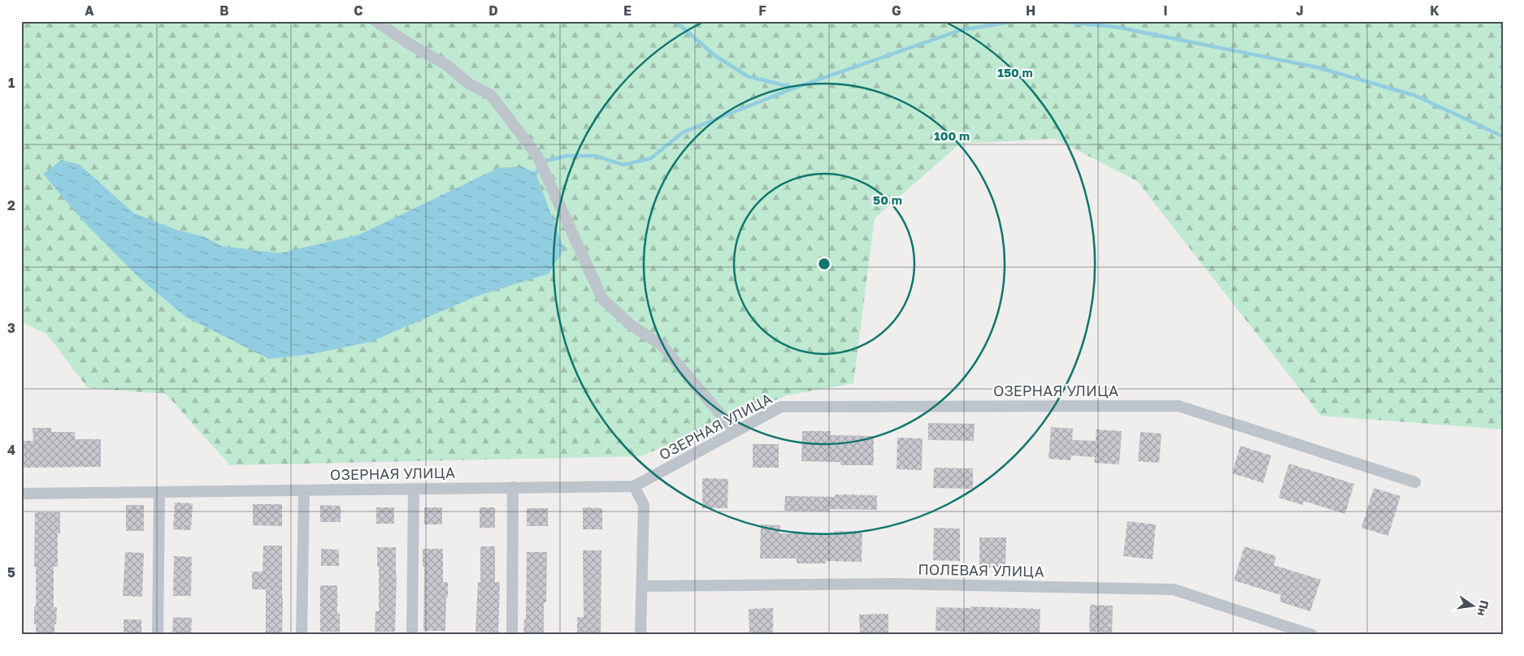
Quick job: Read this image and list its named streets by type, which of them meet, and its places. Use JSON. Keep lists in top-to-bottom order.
{
  "streets": {
    "street": ["ОЗЕРНАЯ УЛИЦА", "ПОЛЕВАЯ УЛИЦА"]
  },
  "north": "right",
  "grid": {
    "columns": [
      "A",
      "B",
      "C",
      "D",
      "E",
      "F",
      "G",
      "H",
      "I",
      "J",
      "K"
    ],
    "rows": [
      "1",
      "2",
      "3",
      "4",
      "5"
    ]
  },
  "rings": ["150 m", "100 m", "50 m"]
}
